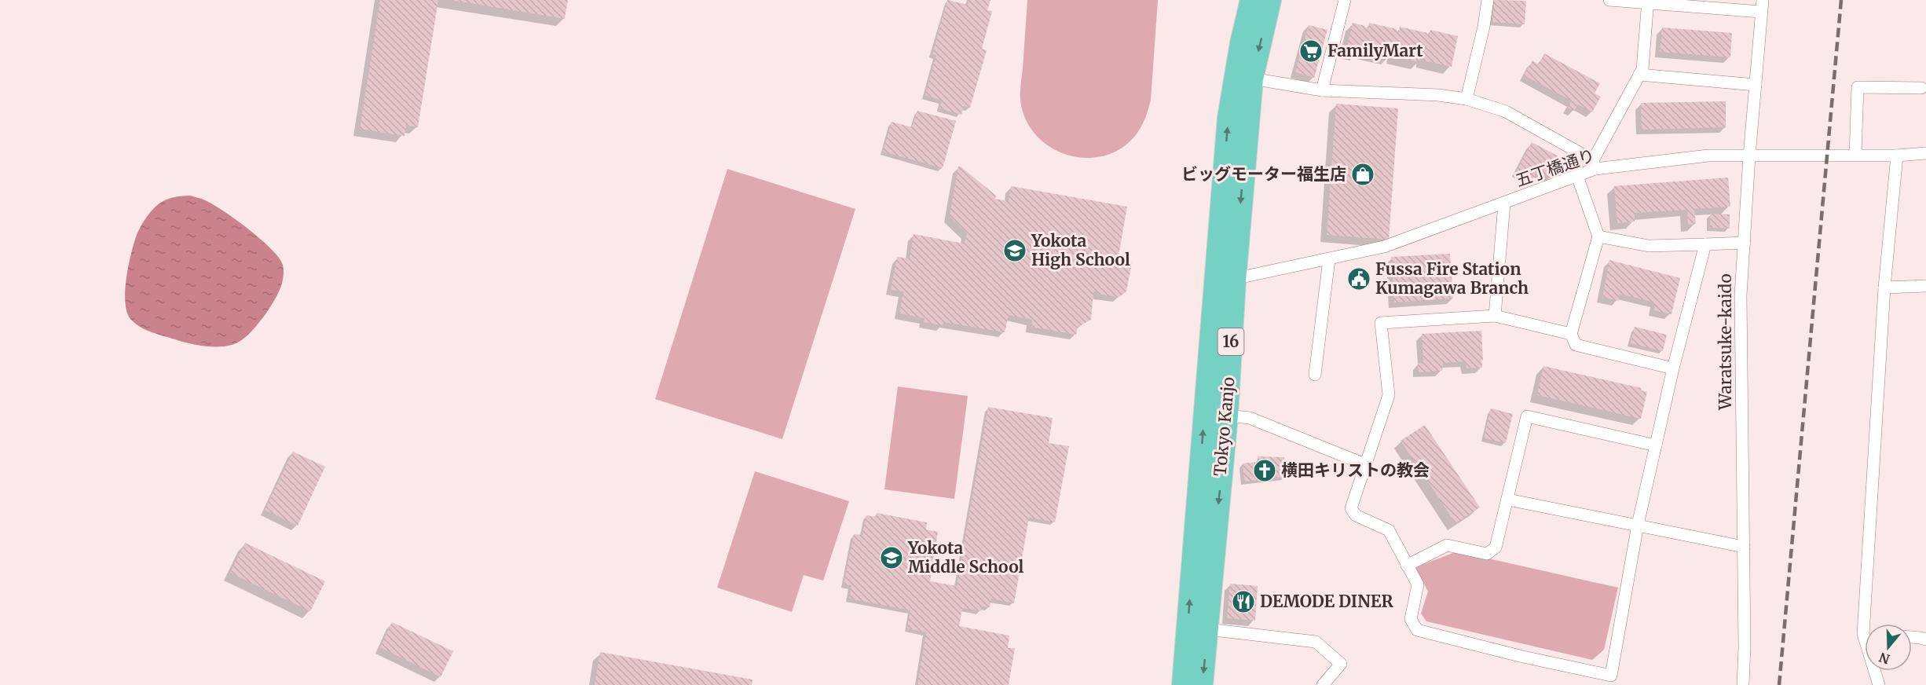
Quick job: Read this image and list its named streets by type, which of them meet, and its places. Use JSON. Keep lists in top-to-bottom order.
{
  "streets": {
    "highway": ["16", "Tokyo Kanjo"],
    "street": ["五丁橋通り", "Waratsuke-kaido"]
  },
  "crossings": [
    ["五丁橋通り", "Waratsuke-kaido"],
    ["五丁橋通り", "Tokyo Kanjo"]
  ],
  "places": {
    "supermarket": ["FamilyMart"],
    "shop": ["ビッグモーター福生店"],
    "school or university": ["Yokota High School", "Yokota Middle School"],
    "public building": ["Fussa Fire Station Kumagawa Branch"],
    "church": ["横田キリストの教会"],
    "restaurant": ["DEMODE DINER"]
  },
  "north": "bottom"
}
